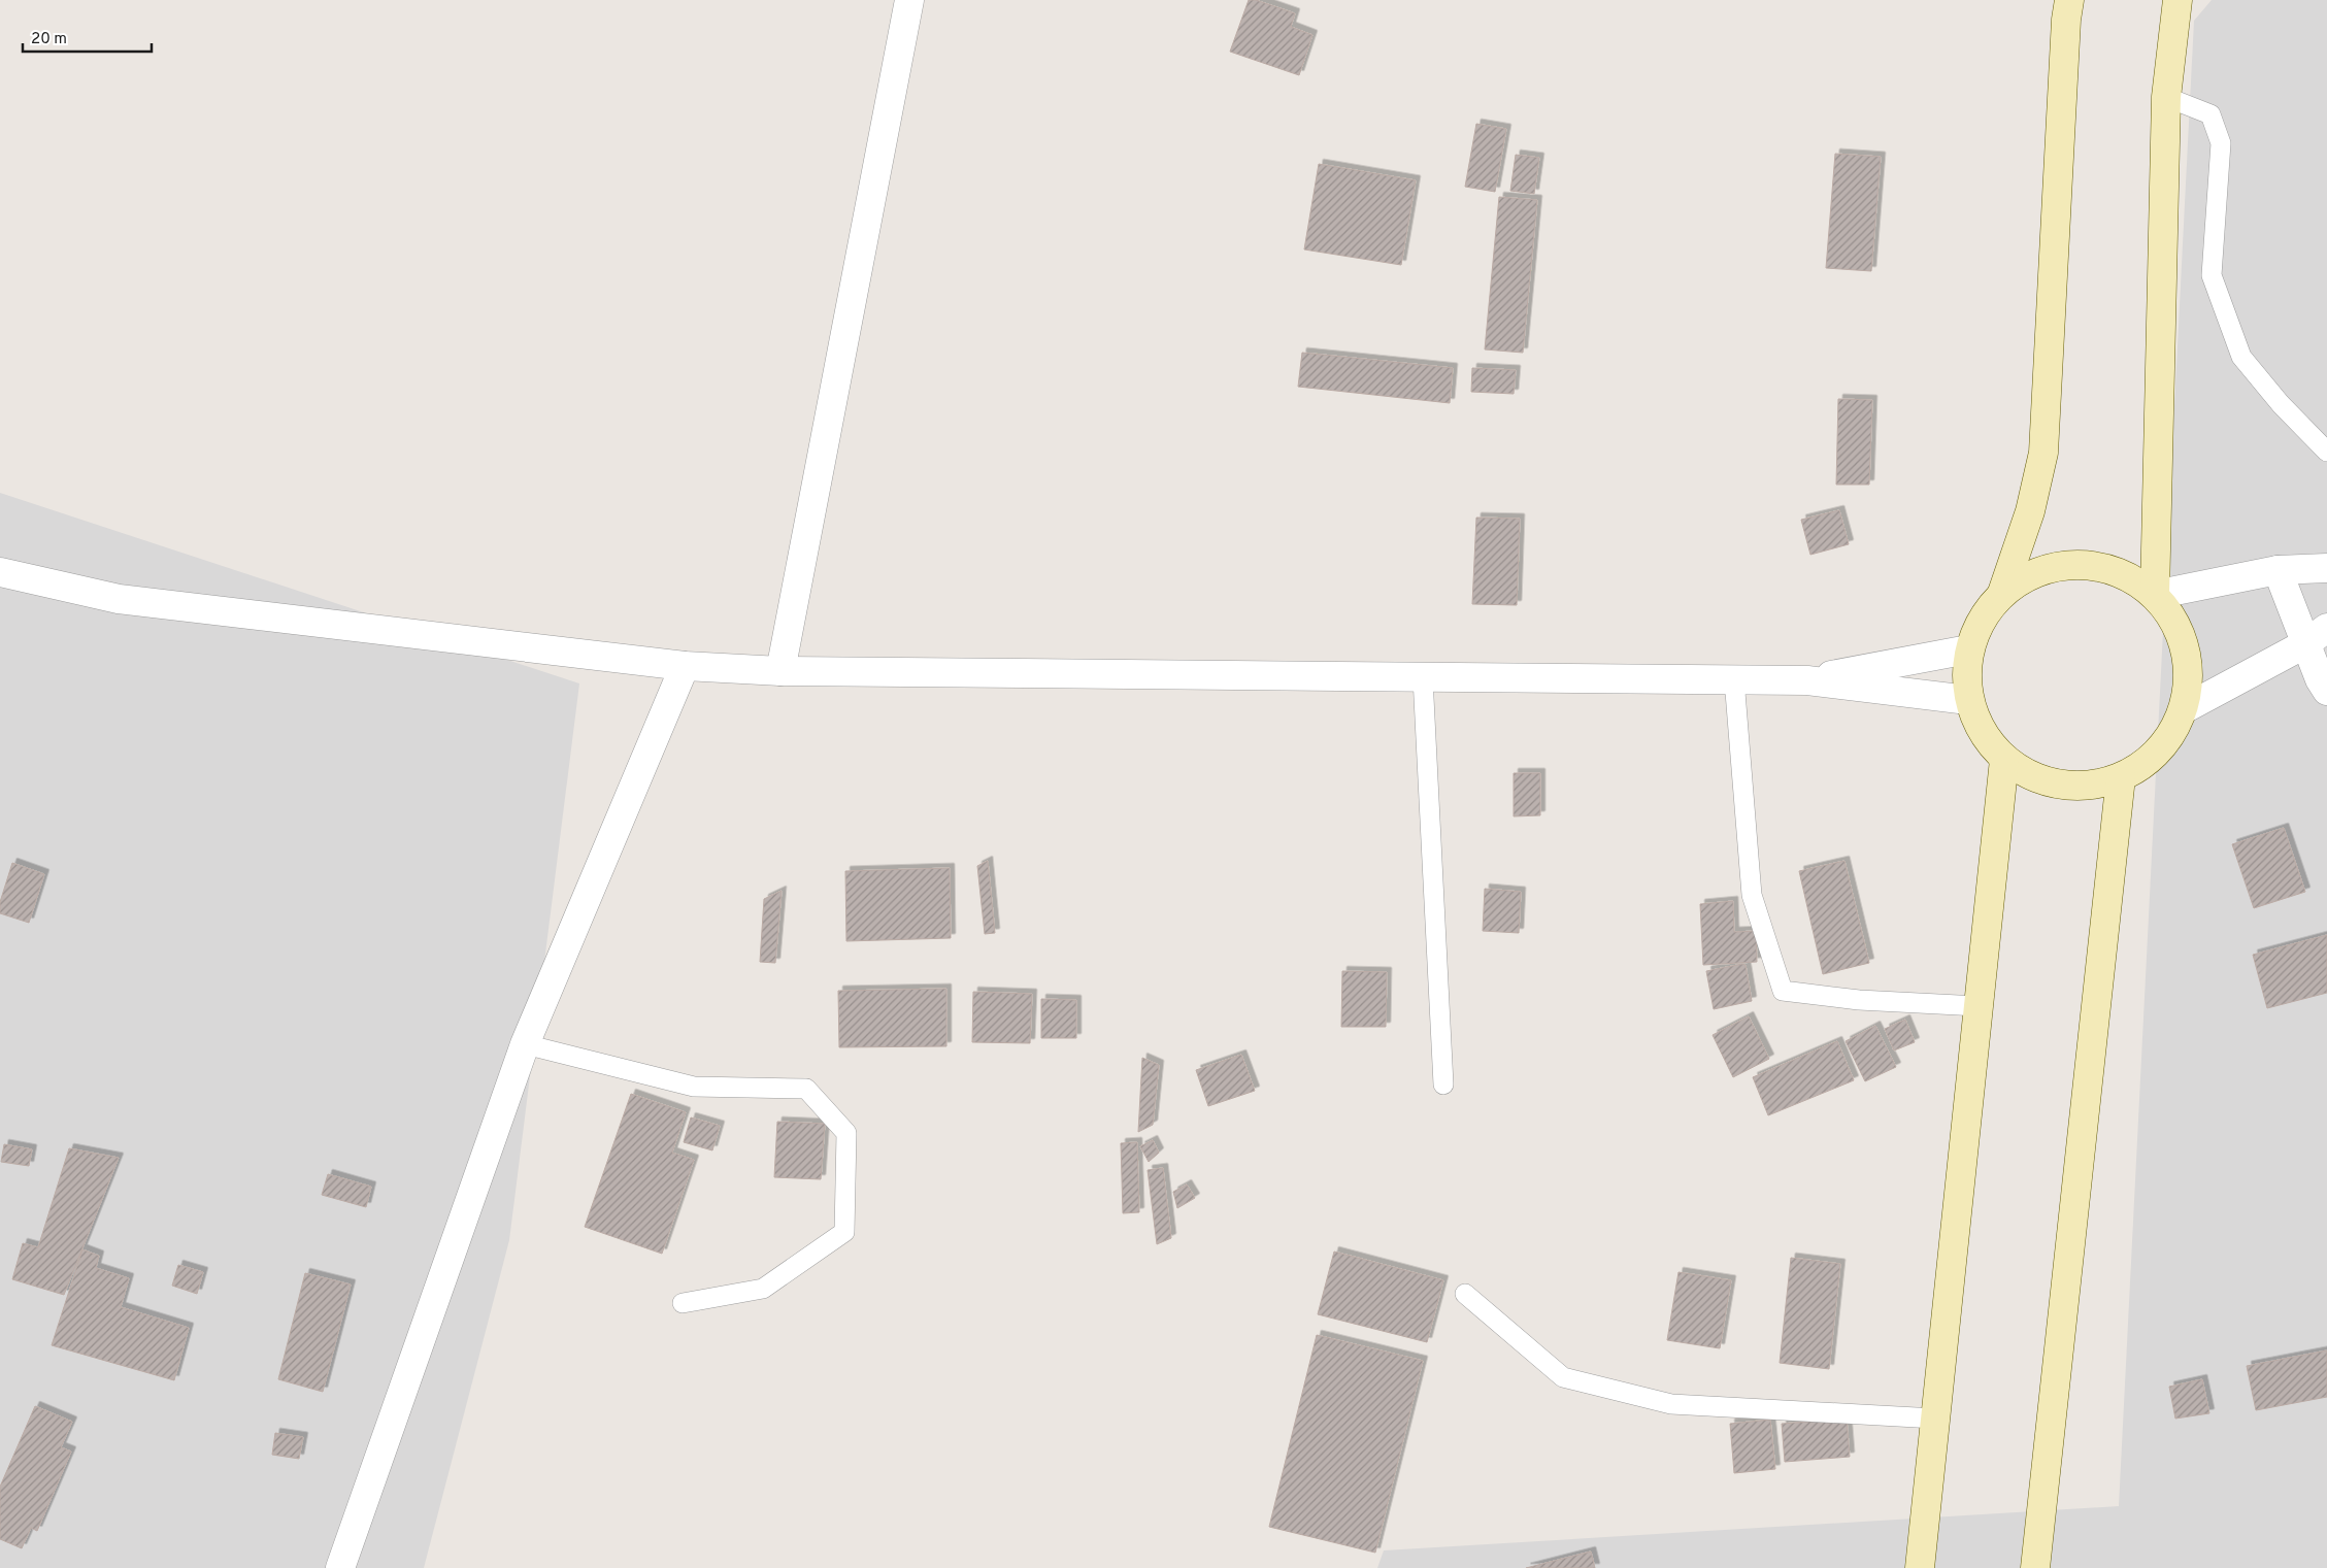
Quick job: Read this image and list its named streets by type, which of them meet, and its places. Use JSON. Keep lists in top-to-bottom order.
{
  "scale_bar": "20 m"
}
